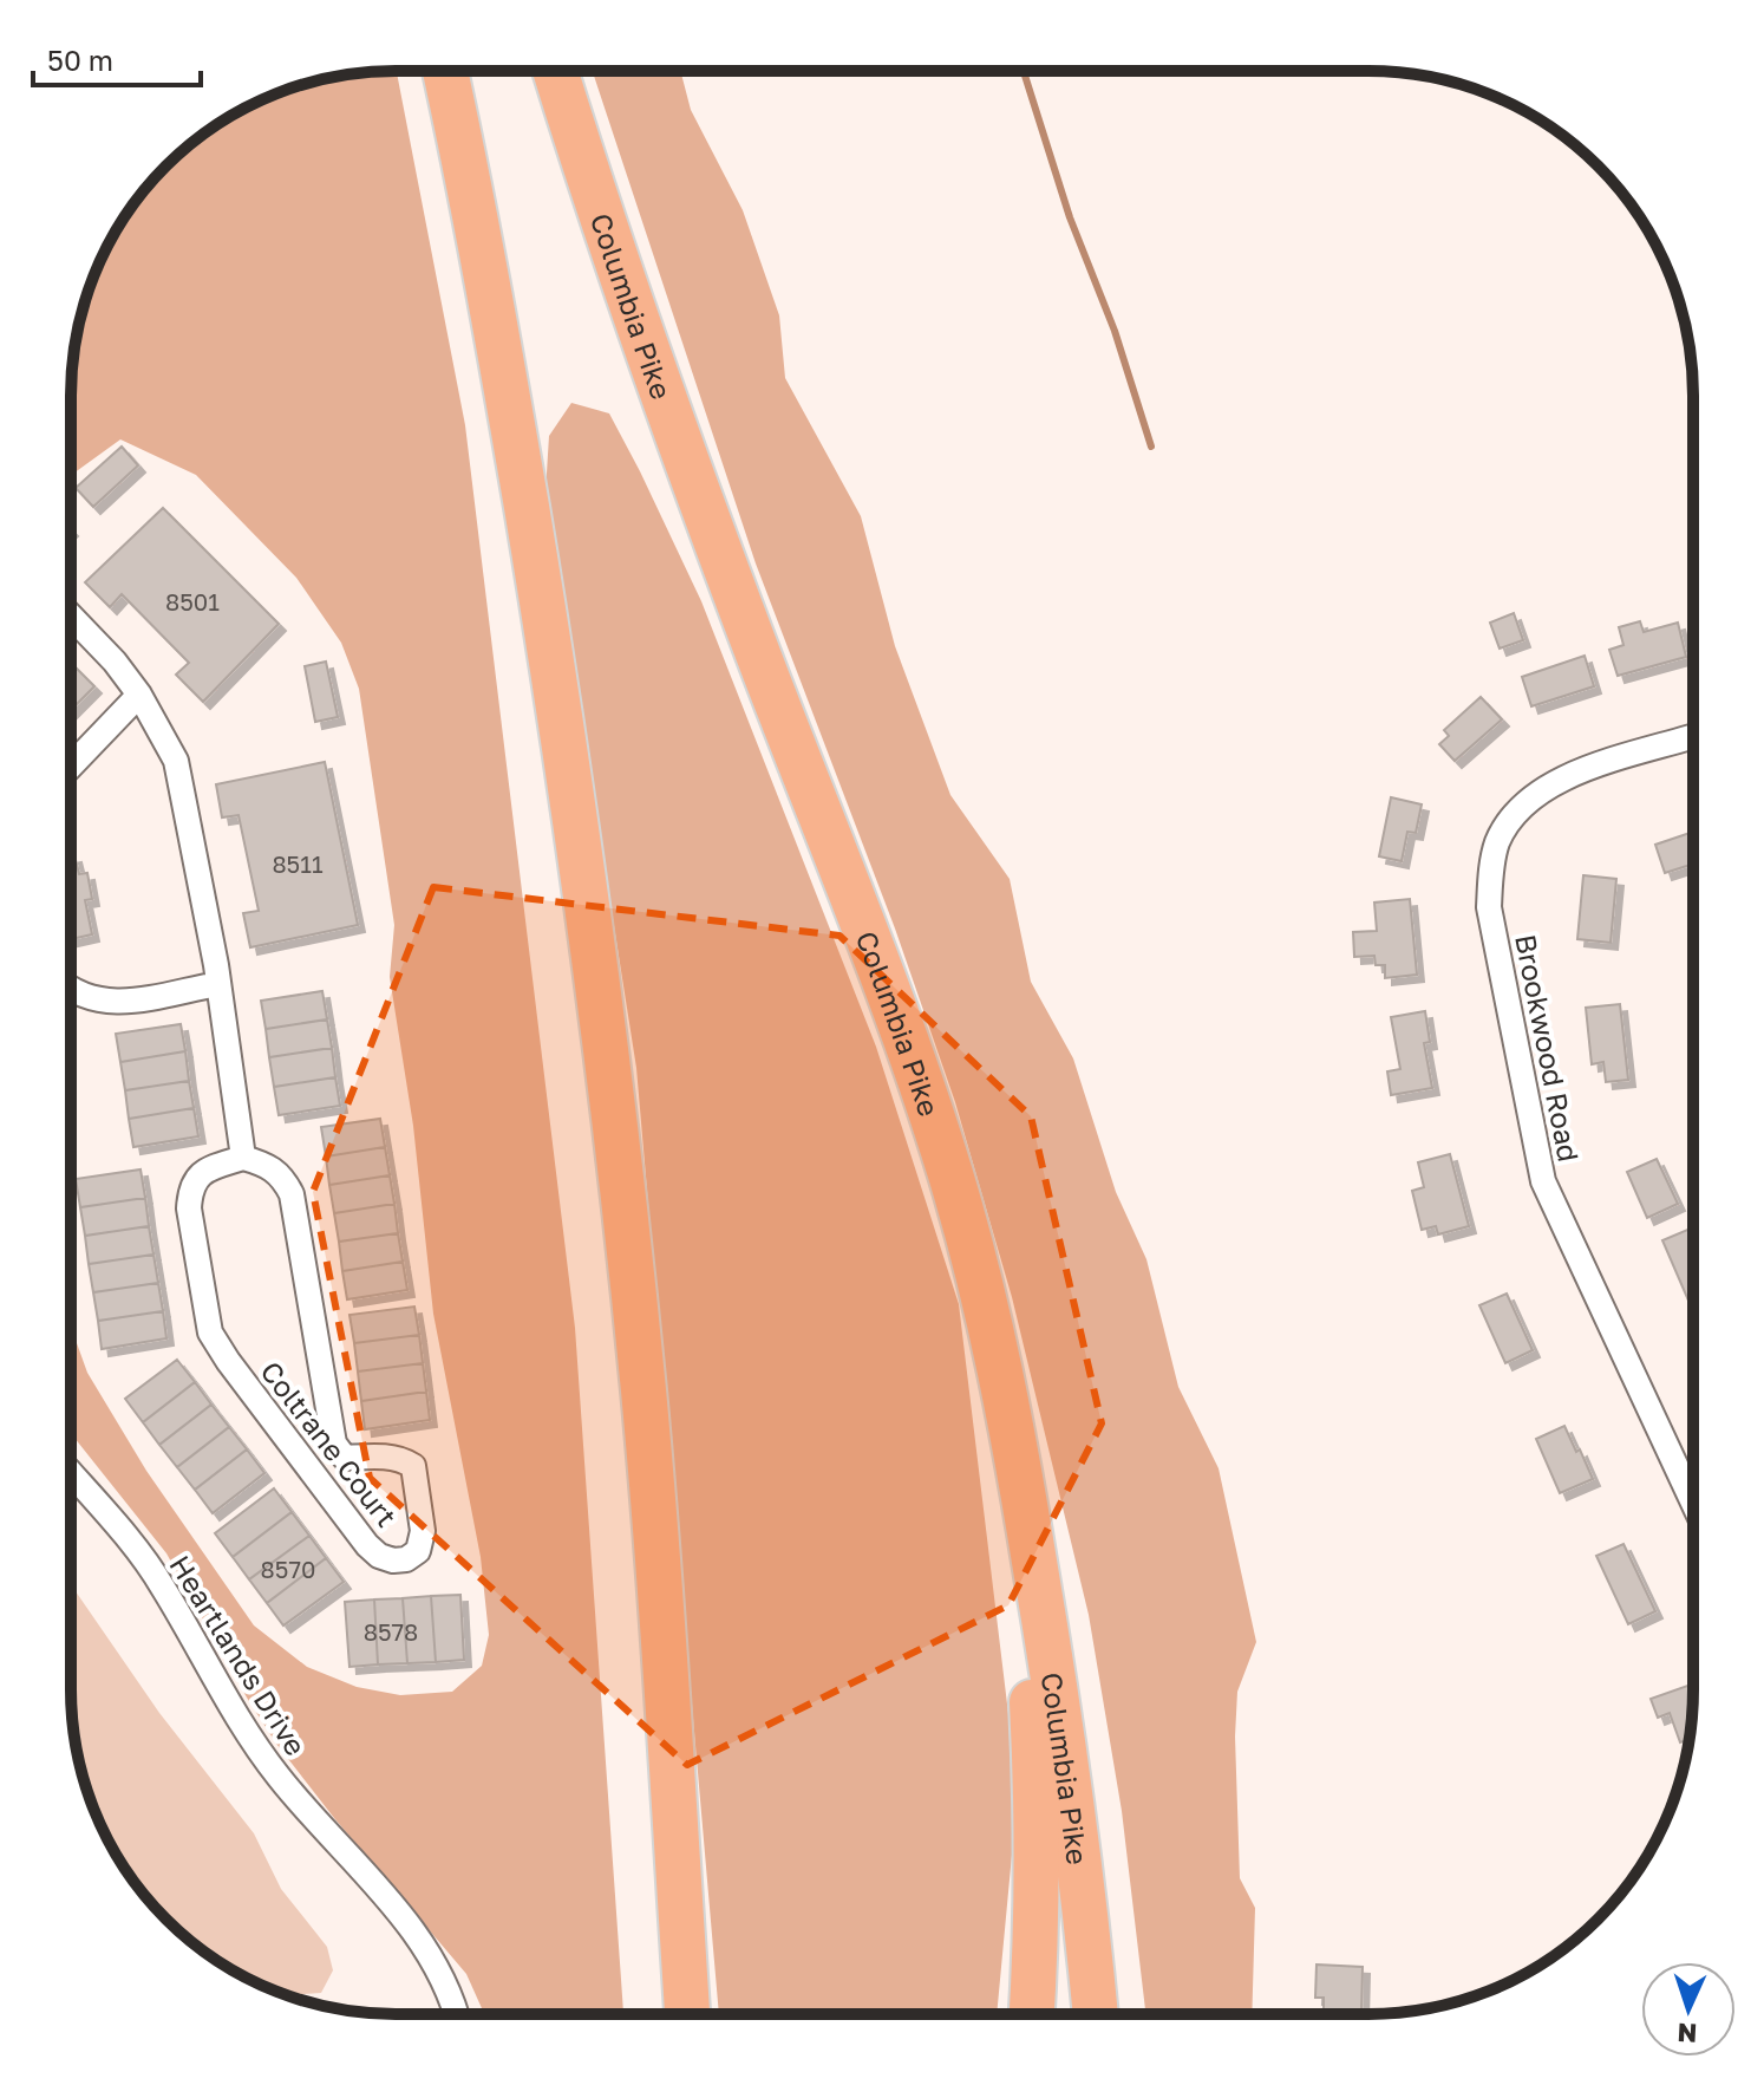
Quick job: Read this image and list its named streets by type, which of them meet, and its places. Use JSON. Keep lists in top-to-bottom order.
{
  "streets": {
    "highway": ["Columbia Pike"],
    "street": ["Brookwood Road", "Coltrane Court", "Heartlands Drive"]
  },
  "house_numbers": [
    "8501",
    "8511",
    "8570",
    "8578"
  ],
  "scale_bar": "50 m",
  "north": "bottom"
}
